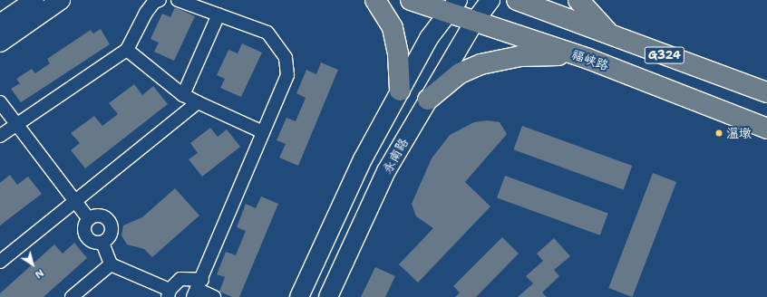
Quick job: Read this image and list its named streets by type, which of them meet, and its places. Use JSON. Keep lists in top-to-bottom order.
{
  "streets": {
    "highway": ["G324", "福峡路"],
    "main road": ["永南路"]
  },
  "crossings": [
    ["福峡路", "永南路"]
  ],
  "places": ["温墩"],
  "north": "bottom right"
}
